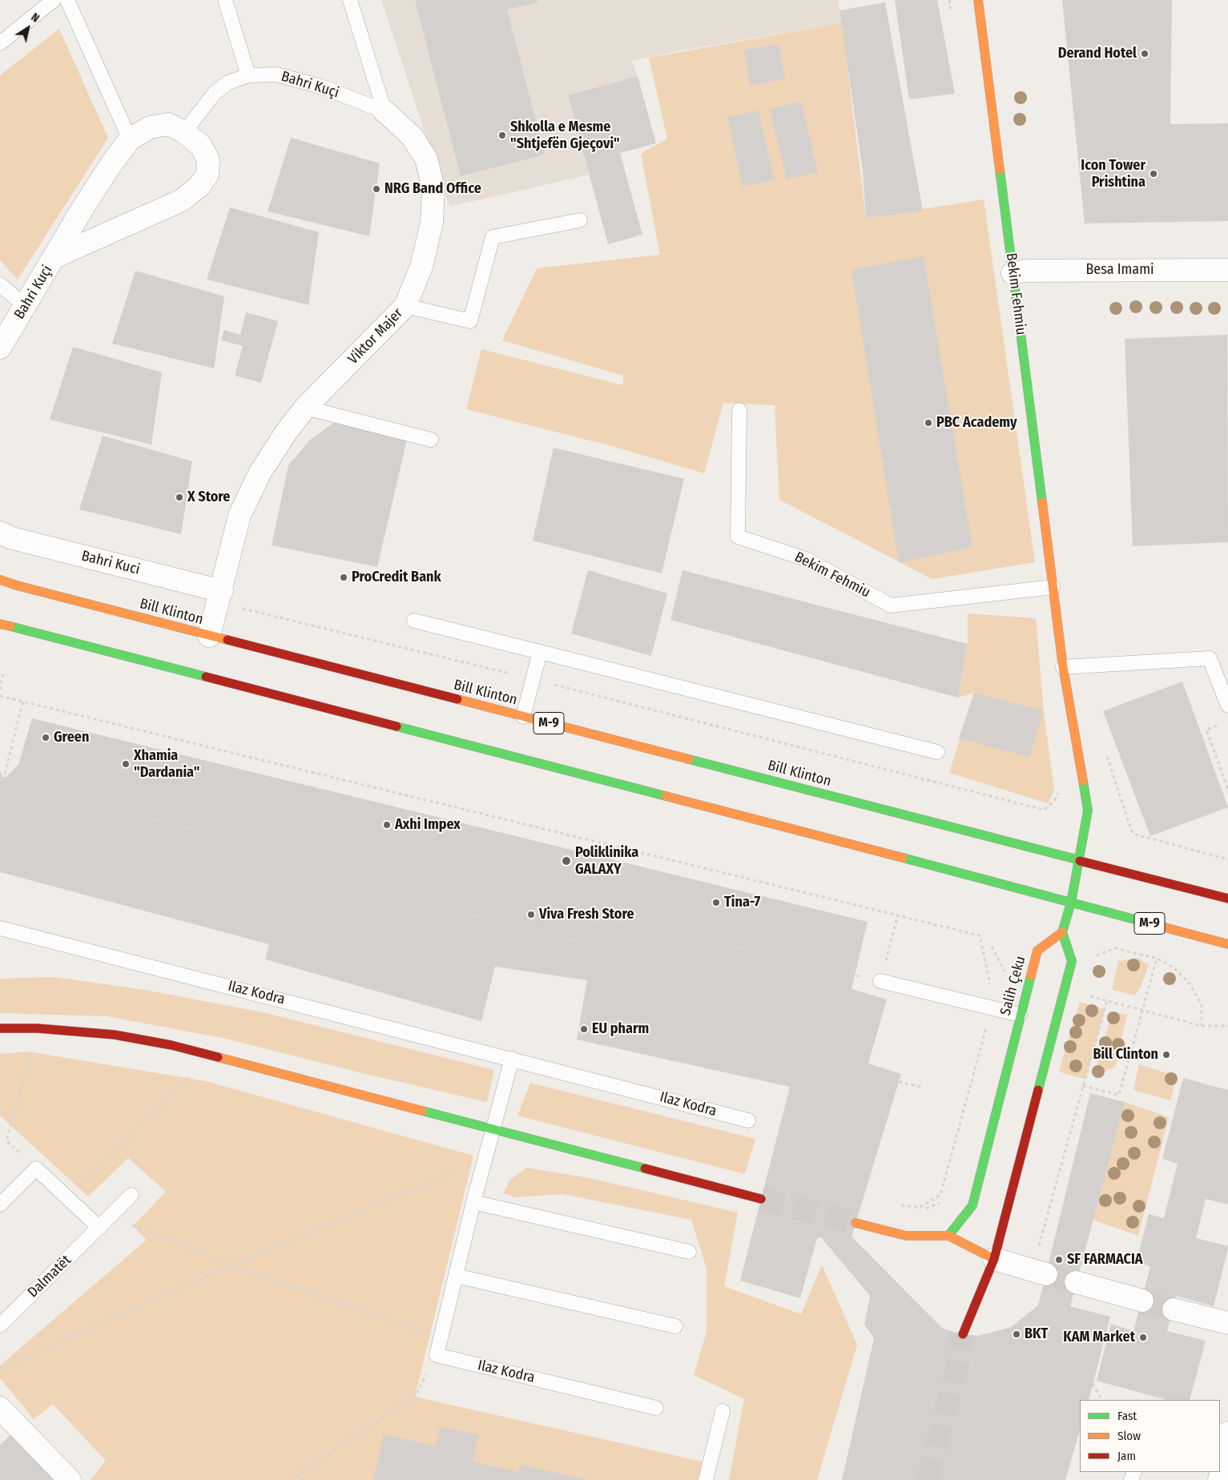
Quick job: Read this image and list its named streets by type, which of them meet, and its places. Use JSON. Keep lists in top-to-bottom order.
{
  "streets": {
    "main road": [
      "Bekim Fehmiu",
      "Bill Klinton",
      "M-9",
      "Salih Çeku"
    ],
    "street": [
      "Bahri Kuçi",
      "Besa Imami",
      "Viktor Majer",
      "Bahri Kuci"
    ],
    "lane": ["Ilaz Kodra", "Dalmatët"]
  },
  "crossings": [
    ["Bahri Kuçi", "Viktor Majer"],
    ["Besa Imami", "Bekim Fehmiu"],
    ["Bekim Fehmiu", "Bill Klinton"],
    ["Bekim Fehmiu", "M-9"],
    ["Bekim Fehmiu", "Salih Çeku"],
    ["Viktor Majer", "Bahri Kuci"],
    ["Viktor Majer", "Bill Klinton"],
    ["Bill Klinton", "M-9"]
  ],
  "places": [
    "Derand Hotel",
    "Shkolla e Mesme \"Shtjefën Gjeçovi\"",
    "Icon Tower Prishtina",
    "NRG Band Office",
    "PBC Academy",
    "X Store",
    "ProCredit Bank",
    "Green",
    "Xhamia \"Dardania\"",
    "Axhi Impex",
    "Poliklinika GALAXY",
    "Tina-7",
    "Viva Fresh Store",
    "EU pharm",
    "Bill Clinton",
    "SF FARMACIA",
    "BKT",
    "KAM Market"
  ],
  "legend": ["Fast", "Slow", "Jam"],
  "north": "top right"
}
